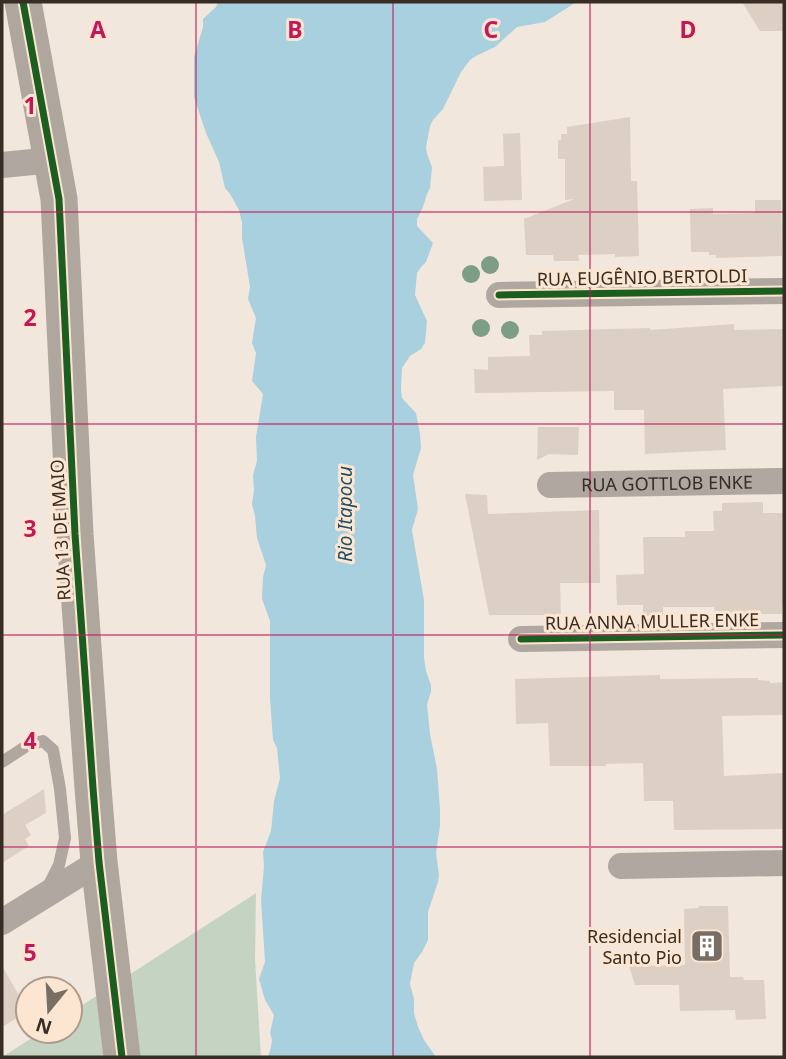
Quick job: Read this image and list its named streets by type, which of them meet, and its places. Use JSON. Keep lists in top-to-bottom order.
{
  "streets": {
    "main road": ["RUA 13 DE MAIO"],
    "street": ["RUA EUGÊNIO BERTOLDI", "RUA GOTTLOB ENKE", "RUA ANNA MULLER ENKE"]
  },
  "water": ["Rio Itapocu"],
  "places": {
    "building": ["Residencial Santo Pio"]
  },
  "north": "bottom",
  "grid": {
    "columns": [
      "A",
      "B",
      "C",
      "D"
    ],
    "rows": [
      "1",
      "2",
      "3",
      "4",
      "5"
    ]
  }
}
